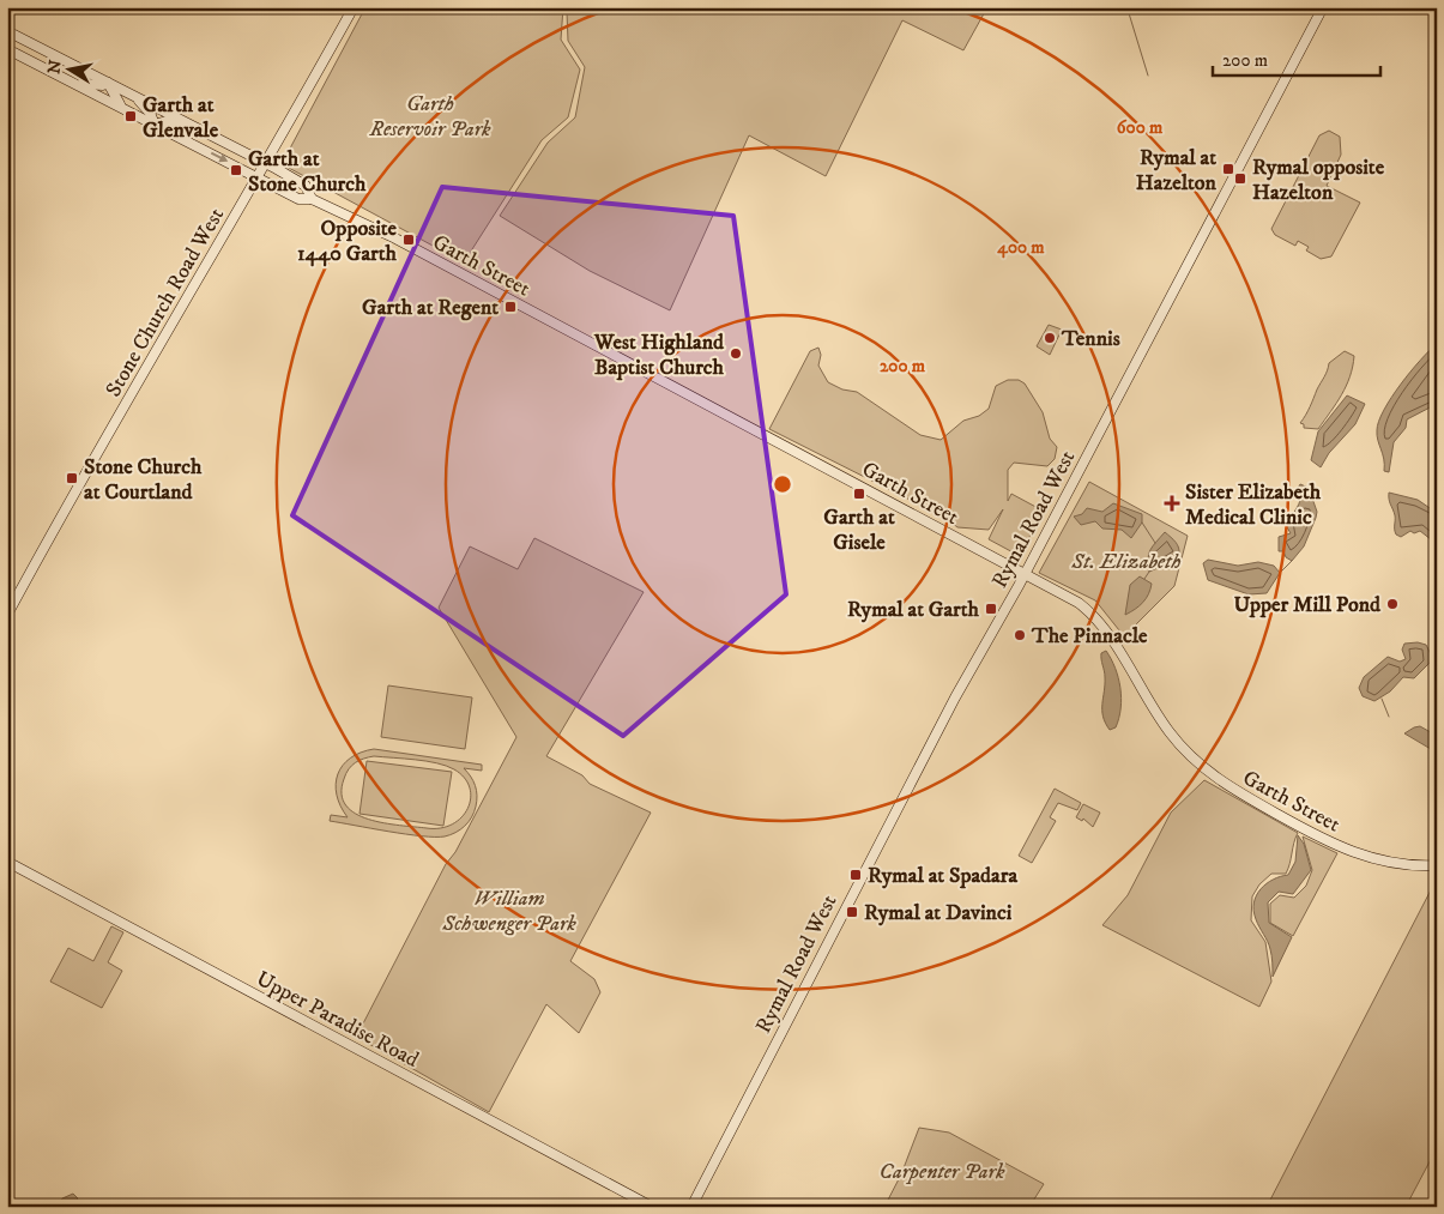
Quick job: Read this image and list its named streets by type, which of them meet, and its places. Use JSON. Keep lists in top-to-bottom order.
{
  "streets": {
    "main road": [
      "Garth Street",
      "Stone Church Road West",
      "Rymal Road West",
      "Upper Paradise Road"
    ]
  },
  "crossings": [
    ["Garth Street", "Stone Church Road West"],
    ["Garth Street", "Rymal Road West"]
  ],
  "parks": [
    "Garth Reservoir Park",
    "St. Elizabeth",
    "William Schwenger Park",
    "Carpenter Park"
  ],
  "places": {
    "transit": [
      "Garth at Glenvale",
      "Rymal at Hazelton",
      "Garth at Stone Church",
      "Rymal opposite Hazelton",
      "Opposite 1440 Garth",
      "Garth at Regent",
      "Stone Church at Courtland",
      "Garth at Gisele",
      "Rymal at Garth",
      "Rymal at Spadara",
      "Rymal at Davinci"
    ],
    "other": [
      "Tennis",
      "West Highland Baptist Church",
      "Upper Mill Pond",
      "The Pinnacle"
    ],
    "health": ["Sister Elizabeth Medical Clinic"]
  },
  "scale_bar": "200 m",
  "north": "left",
  "rings": ["600 m", "400 m", "200 m"]
}
